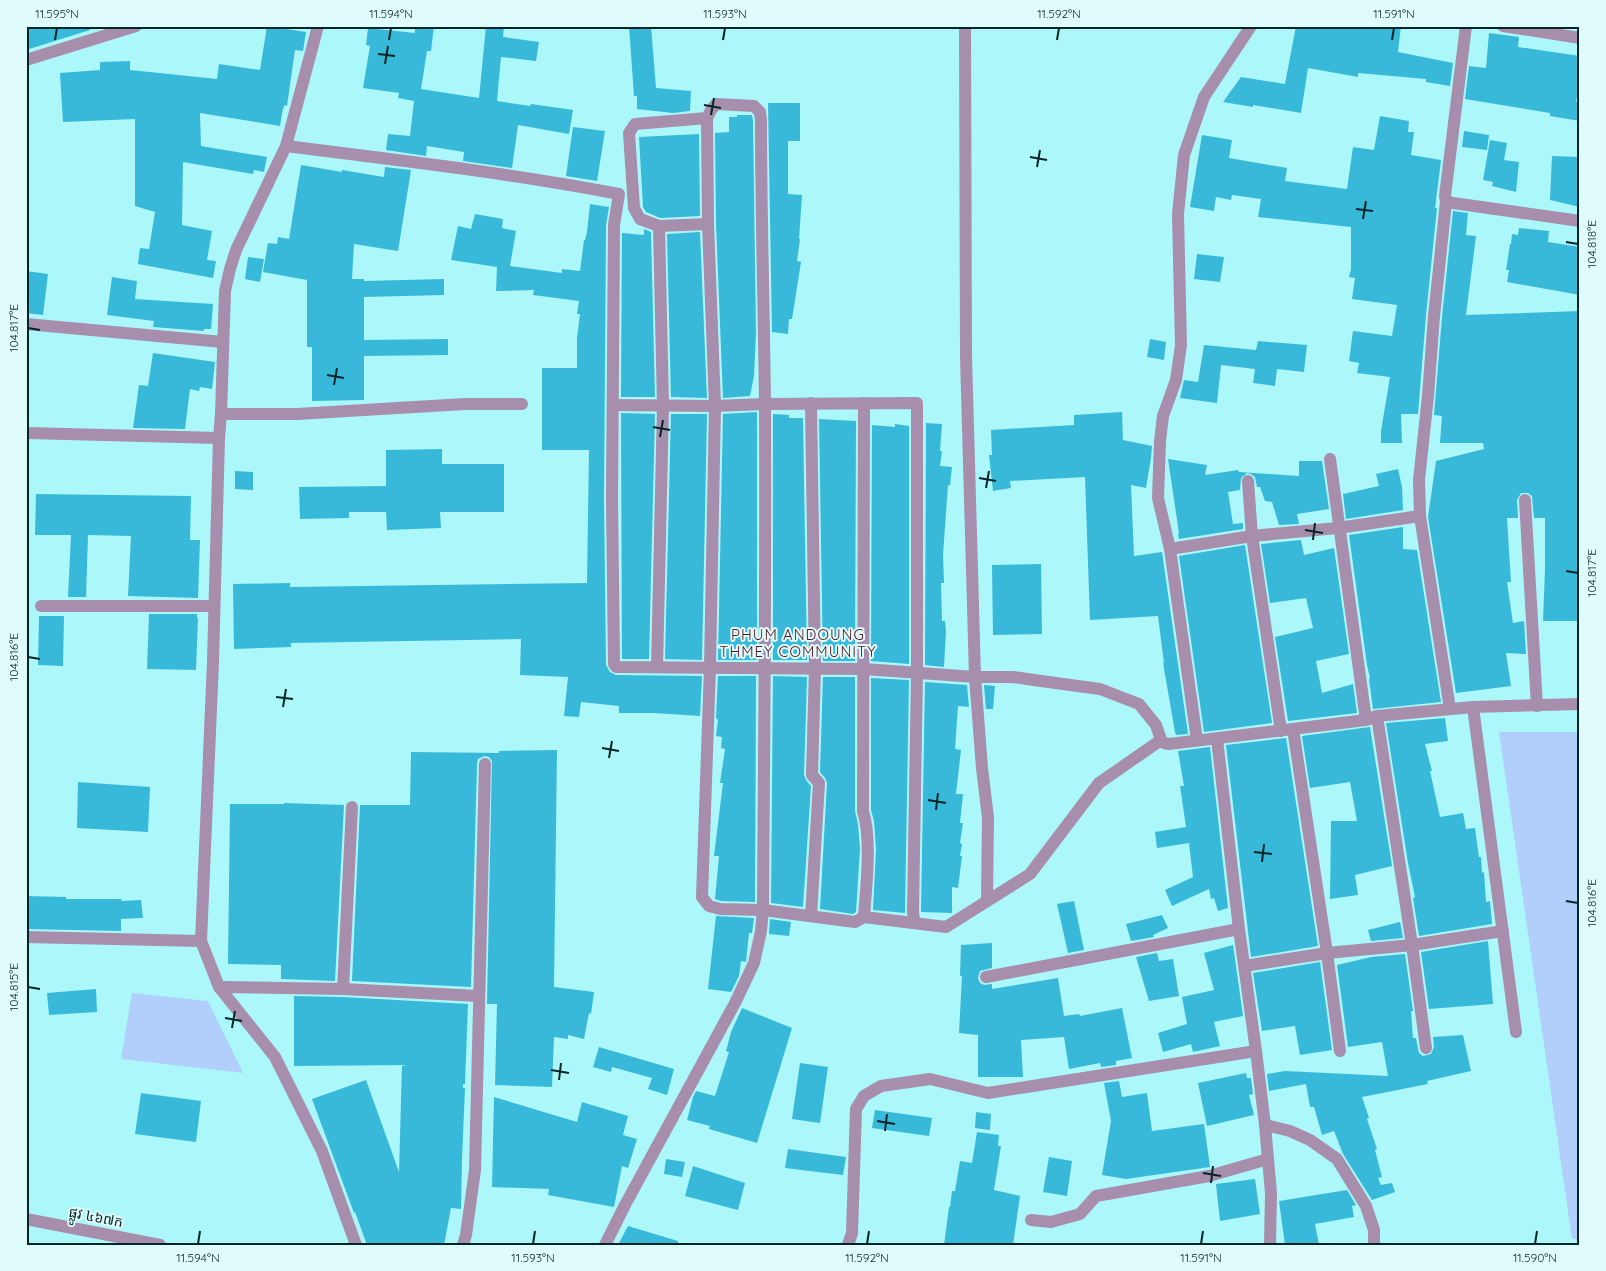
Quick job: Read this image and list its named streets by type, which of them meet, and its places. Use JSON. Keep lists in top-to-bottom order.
{
  "streets": {
    "street": ["ផ្លូវ ៤៦៧ក"]
  },
  "districts": ["PHUM ANDOUNG THMEY COMMUNITY"],
  "coordinates": [
    "11.595°N",
    "11.594°N",
    "11.593°N",
    "11.592°N",
    "11.591°N",
    "104.818°E",
    "104.817°E",
    "104.816°E",
    "104.815°E",
    "11.590°N"
  ]
}
